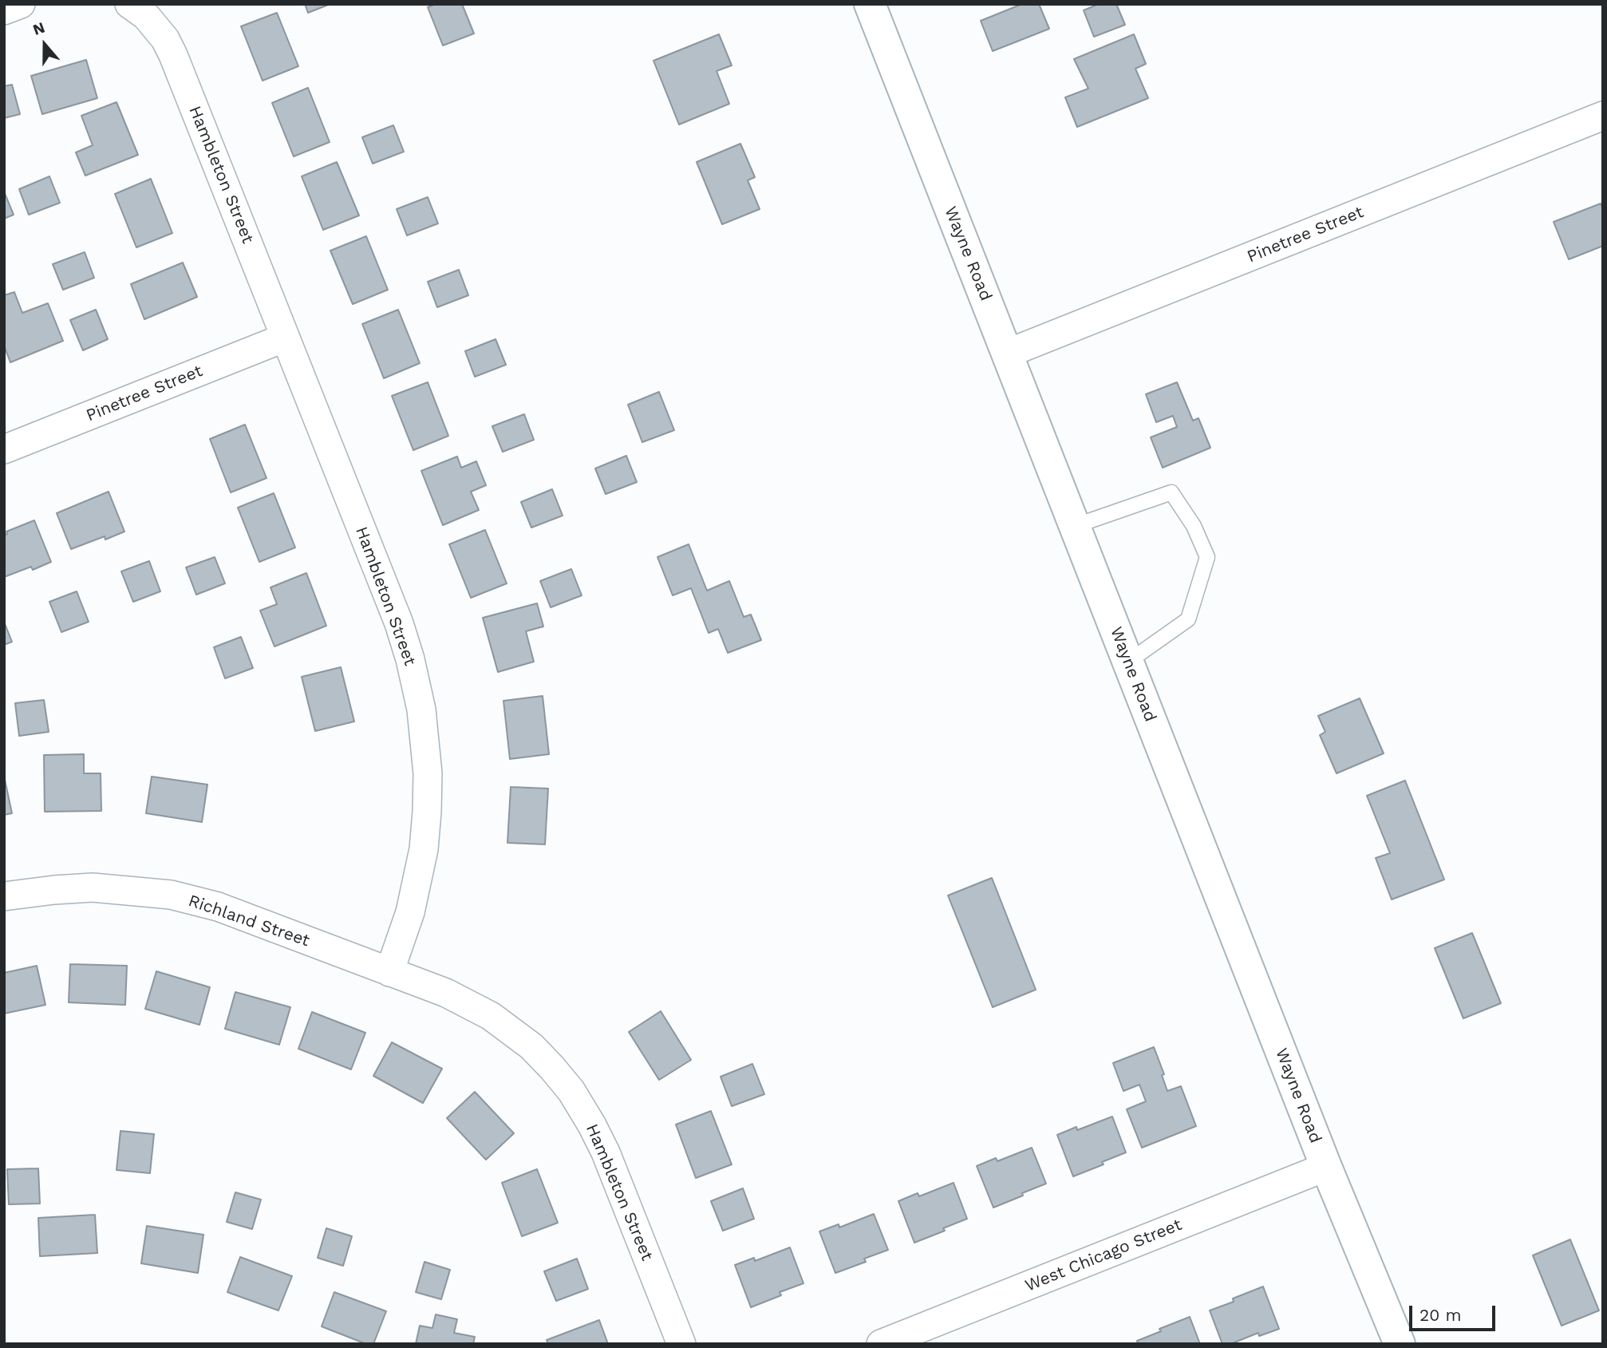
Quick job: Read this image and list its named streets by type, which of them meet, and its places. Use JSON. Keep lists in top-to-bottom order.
{
  "streets": {
    "main road": ["Wayne Road"],
    "street": [
      "Hambleton Street",
      "Pinetree Street",
      "Richland Street",
      "West Chicago Street"
    ]
  },
  "crossings": [
    ["Hambleton Street", "Pinetree Street"],
    ["Hambleton Street", "Richland Street"],
    ["Pinetree Street", "Wayne Road"],
    ["Wayne Road", "West Chicago Street"]
  ],
  "scale_bar": "20 m",
  "north": "top"
}
